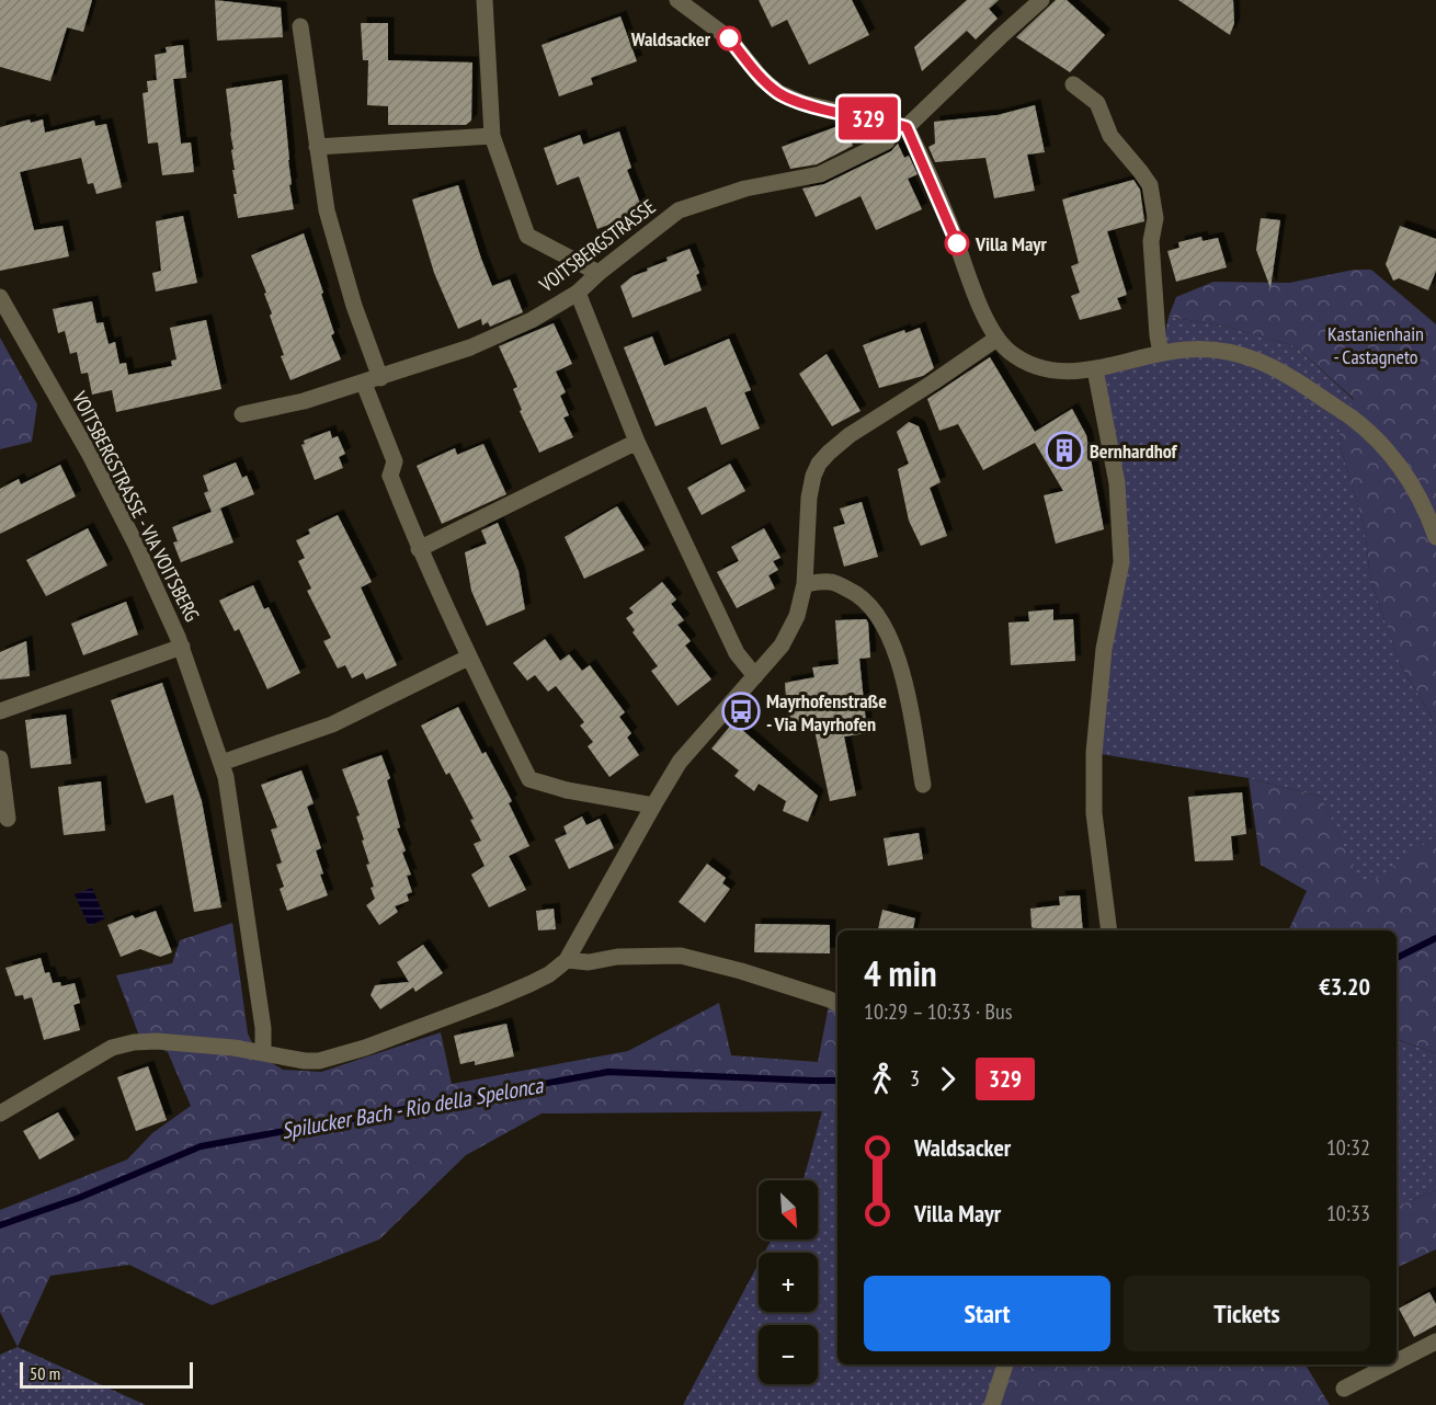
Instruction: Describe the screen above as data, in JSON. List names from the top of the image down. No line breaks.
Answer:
{"streets":{"street":["VOITSBERGSTRASSE","VOITSBERGSTRASSE - VIA VOITSBERG"]},"water":["Spilucker Bach - Rio della Spelonca"],"parks":["Kastanienhain - Castagneto"],"places":{"other":["Waldsacker","Villa Mayr"],"building":["Bernhardhof"],"bus stop":["Mayrhofenstraße - Via Mayrhofen"]},"lines":["bus line 329"],"scale_bar":"50 m","north":"bottom right","page":{"on_map":"329","heading":["4 min","10:29 – 10:33 · Bus","€3.20"],"legs":["3","329"],"list":[{"name":"Waldsacker","value":"10:32"},{"name":"Villa Mayr","value":"10:33"}],"map_buttons":["+","−"],"buttons":["Start","Tickets"],"scale":"50 m"}}
